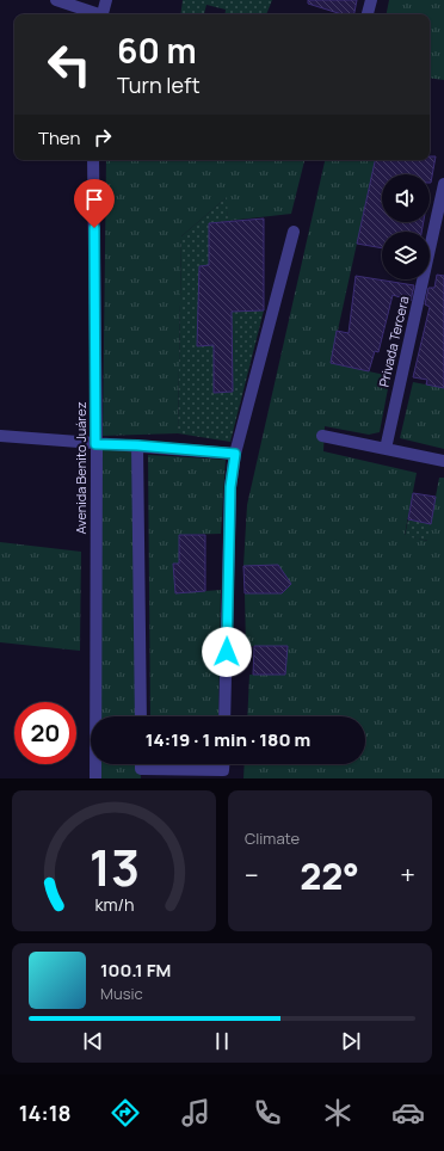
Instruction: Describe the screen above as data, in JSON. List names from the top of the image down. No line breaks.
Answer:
{"streets":{"street":["Privada Tercera","Avenida Benito Juárez"]},"page":{"turn":["60 m","Turn left"],"then":"Then","limit":"20","trip":"14:19 · 1 min · 180 m","tile":"Climate","heat":["−","22°","+"],"song":["100.1 FM","Music"],"tabs":"14:18","gauge":["13","km/h"]}}
